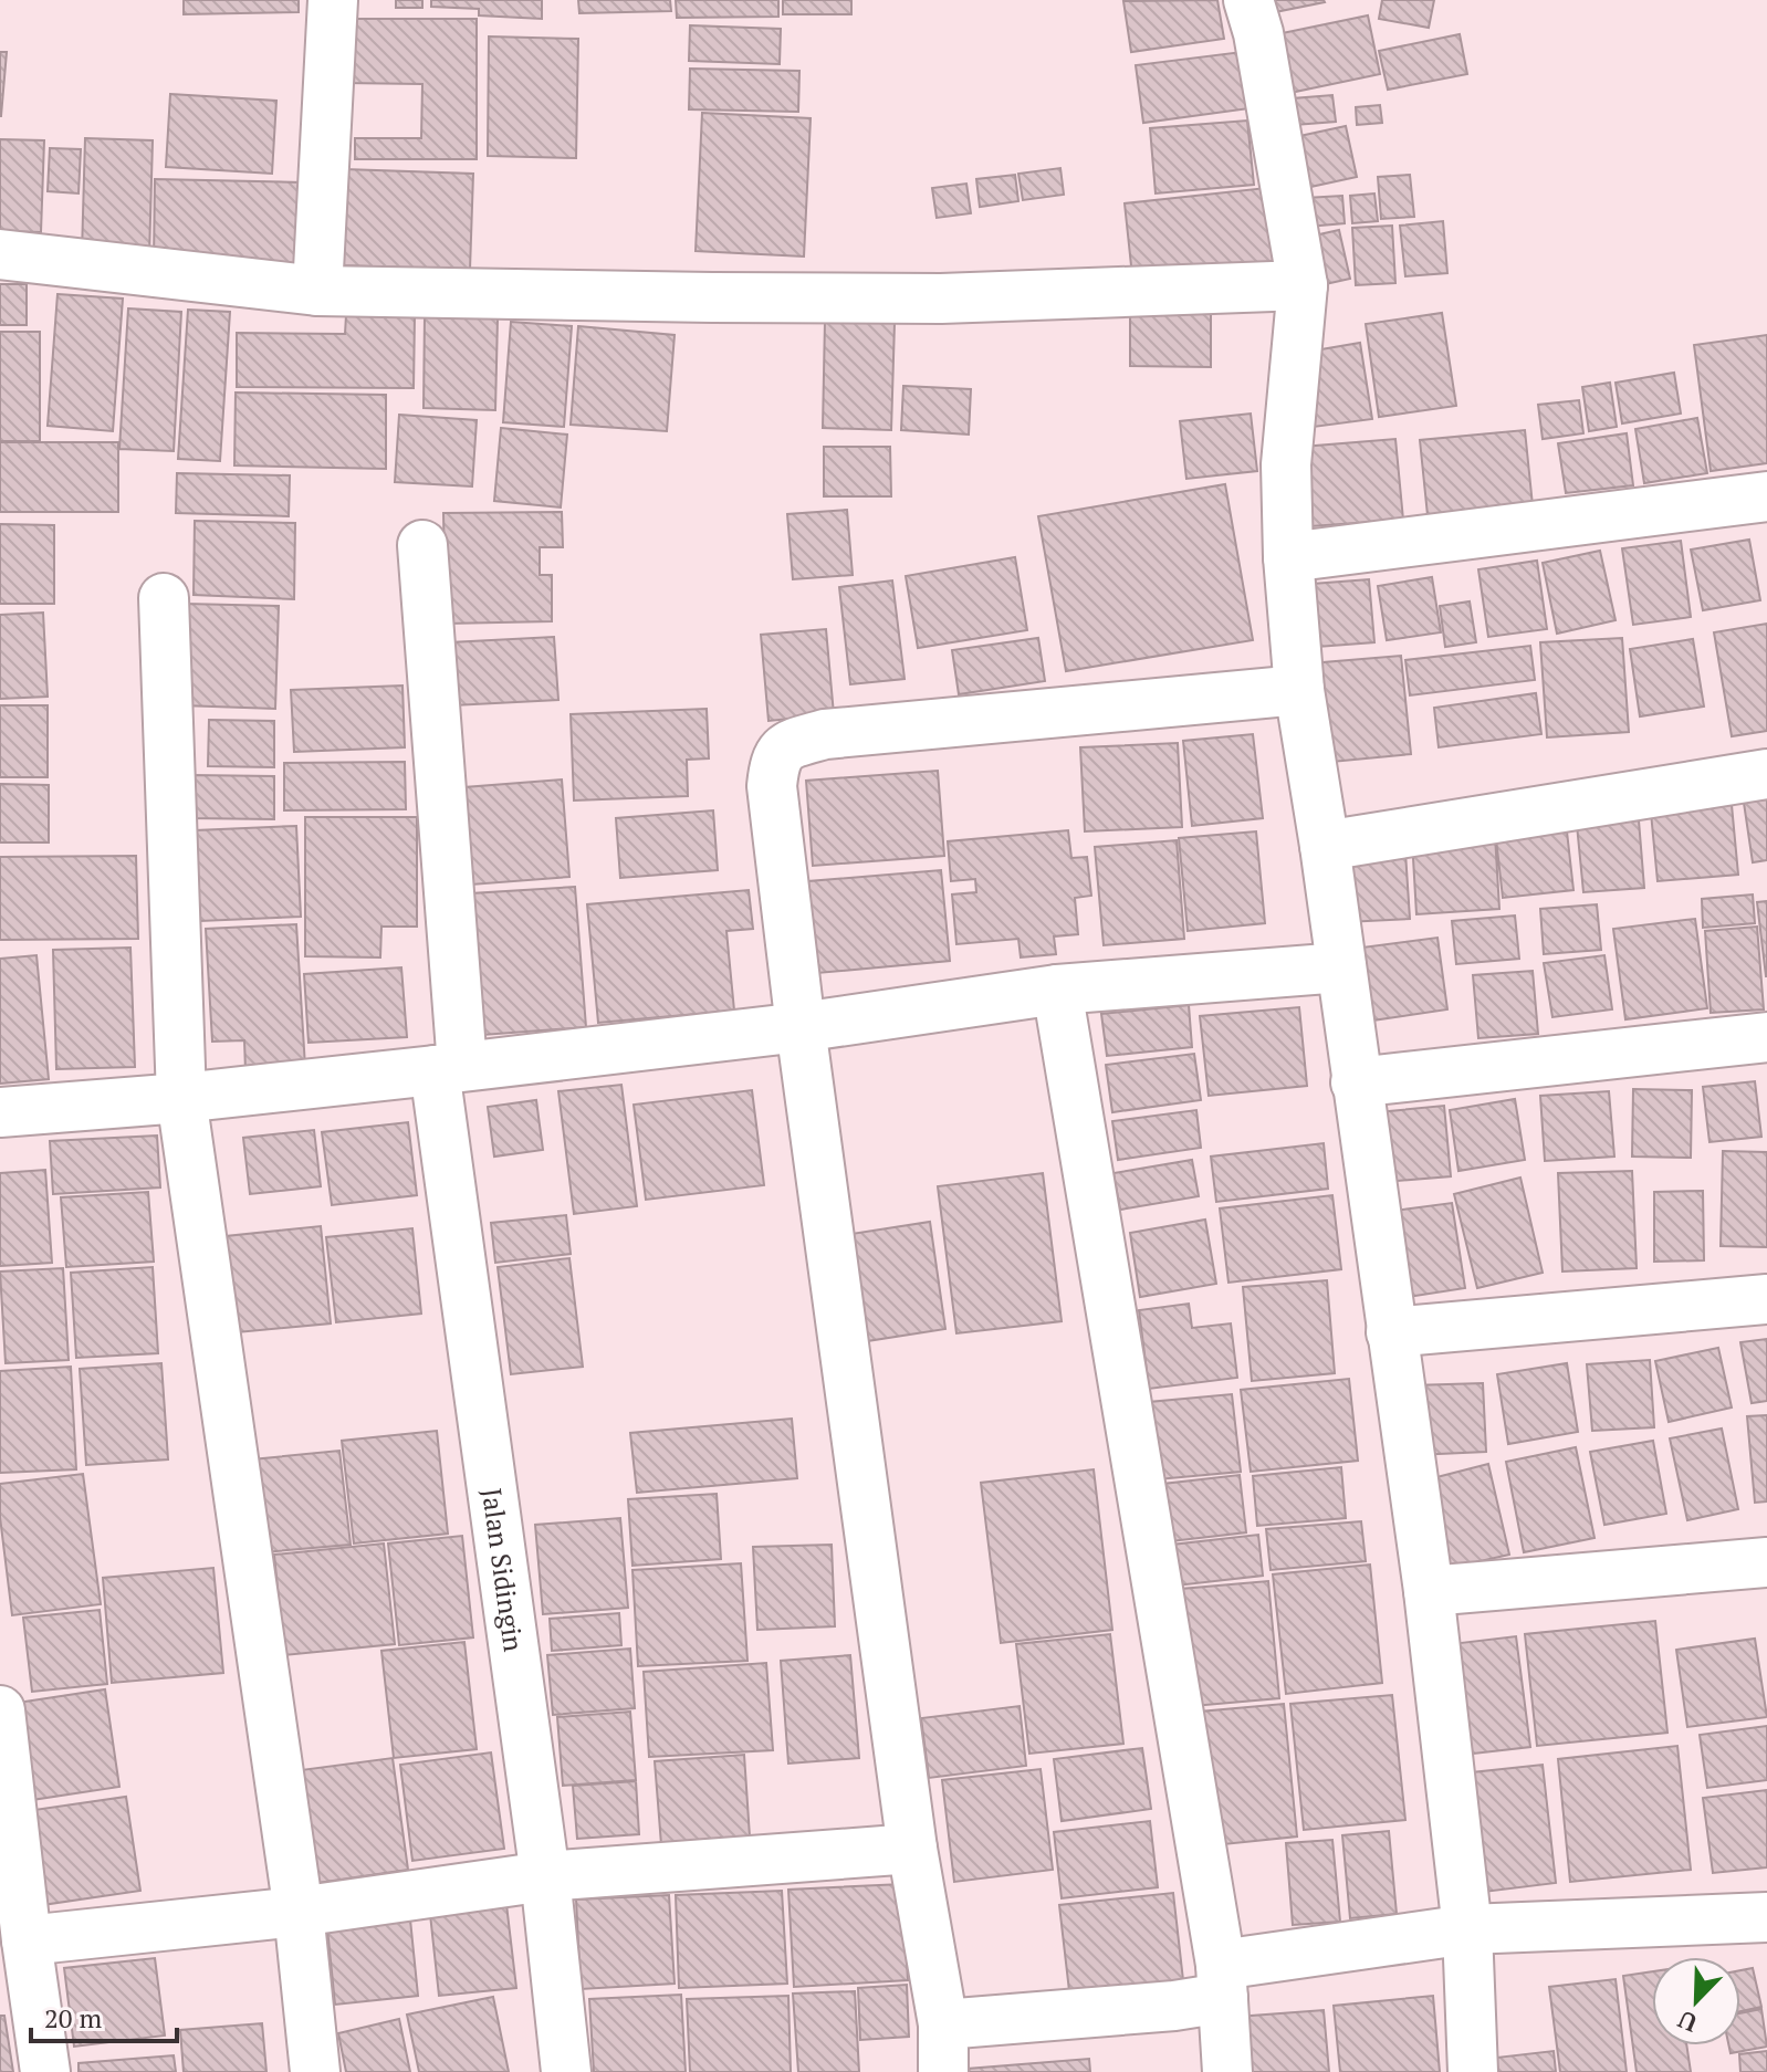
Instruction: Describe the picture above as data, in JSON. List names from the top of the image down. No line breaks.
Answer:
{"streets":{"street":["Jalan Sidingin"]},"scale_bar":"20 m","north":"bottom left"}
